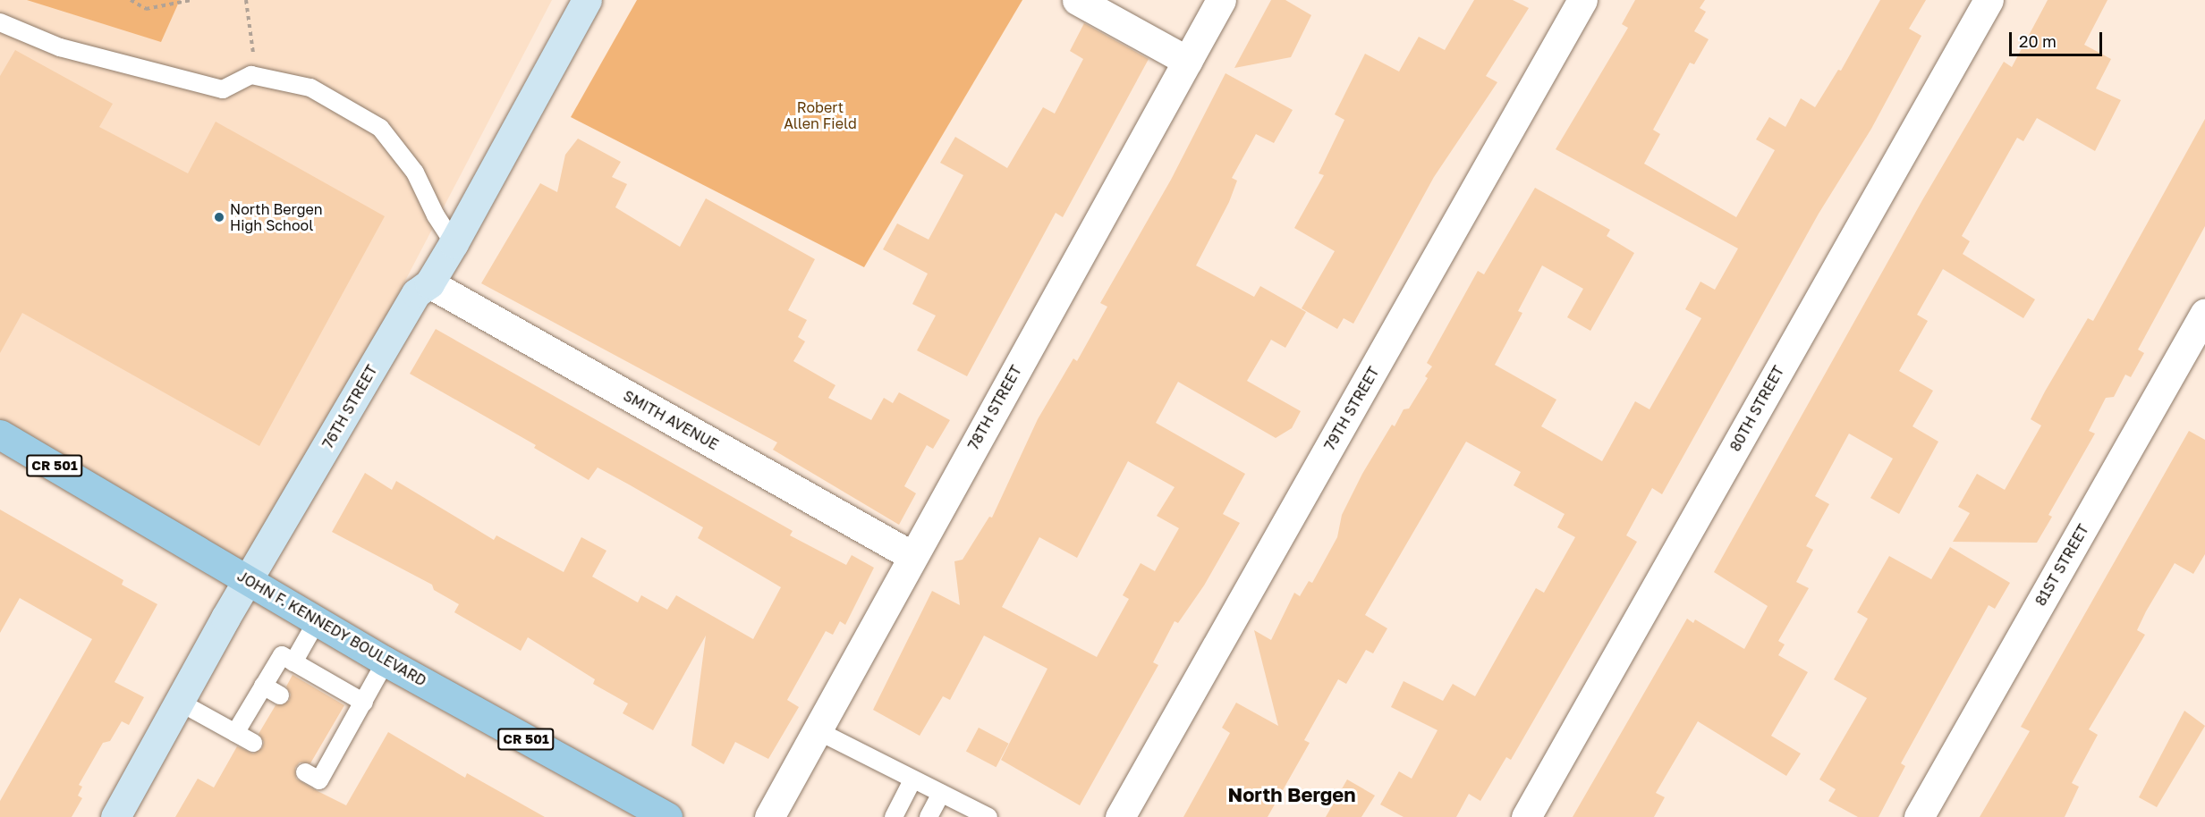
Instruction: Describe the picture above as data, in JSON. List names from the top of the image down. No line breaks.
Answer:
{"streets":{"main road":["CR 501","JOHN F. KENNEDY BOULEVARD"],"street":["76TH STREET","78TH STREET","79TH STREET","80TH STREET","SMITH AVENUE","81ST STREET"]},"crossings":[["76TH STREET","SMITH AVENUE"],["76TH STREET","JOHN F. KENNEDY BOULEVARD"],["78TH STREET","SMITH AVENUE"]],"districts":["North Bergen"],"parks":["Robert Allen Field"],"places":["North Bergen High School"],"scale_bar":"20 m"}
